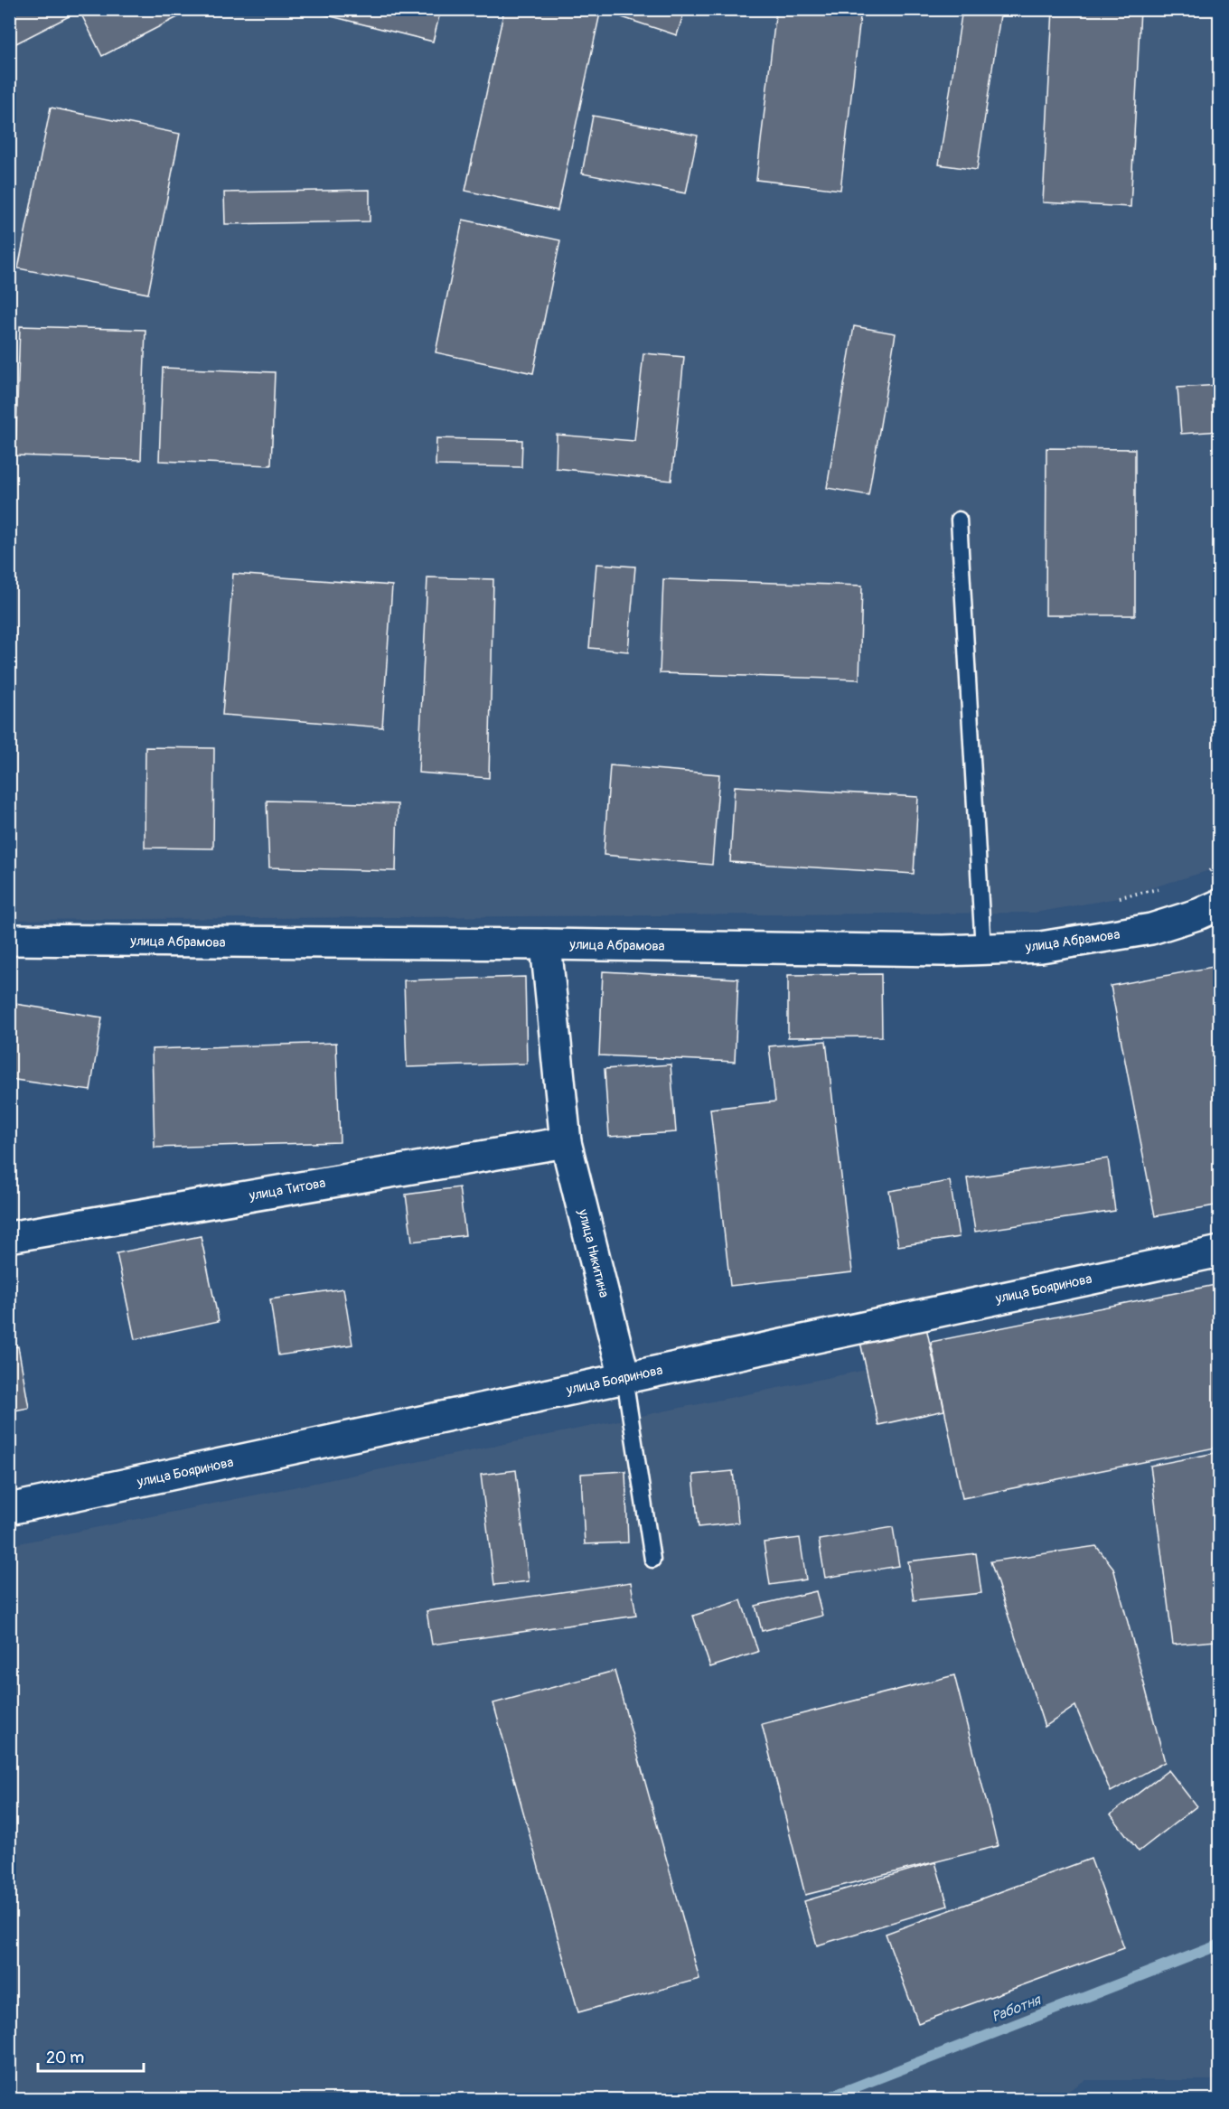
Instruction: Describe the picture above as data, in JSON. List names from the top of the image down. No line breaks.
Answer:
{"streets":{"street":["улица Абрамова","улица Титова","улица Никитина","улица Бояринова"]},"crossings":[["улица Абрамова","улица Никитина"],["улица Титова","улица Никитина"],["улица Никитина","улица Бояринова"]],"water":["Работня"],"scale_bar":"20 m"}
